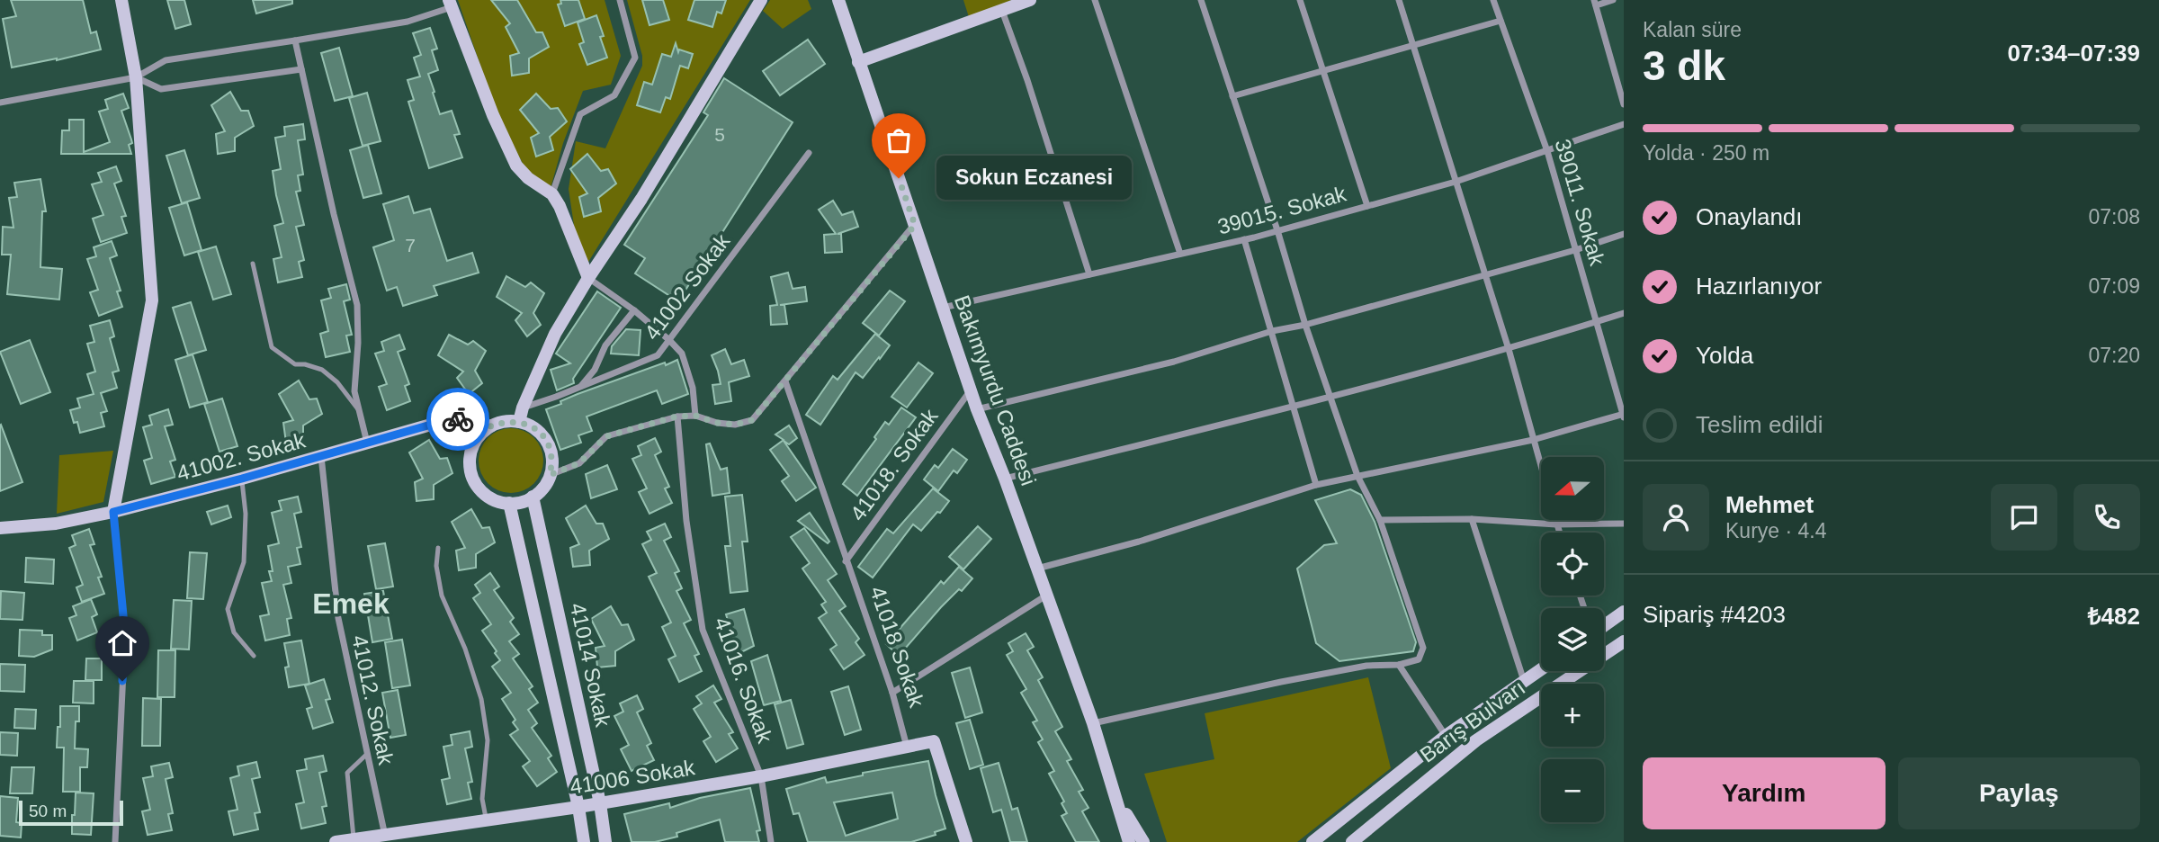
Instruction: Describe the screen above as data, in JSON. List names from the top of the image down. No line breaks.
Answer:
{"streets":{"street":["39011. Sokak","39015. Sokak","41002 Sokak","Bakımyurdu Caddesi","41002. Sokak","41018. Sokak","41018 Sokak","41014 Sokak","41016. Sokak","41012. Sokak","Barış Bulvarı","41006 Sokak"]},"crossings":[["39011. Sokak","39015. Sokak"],["39015. Sokak","Bakımyurdu Caddesi"],["Bakımyurdu Caddesi","41018. Sokak"],["41002. Sokak","41014 Sokak"],["41002. Sokak","41012. Sokak"],["41018. Sokak","41018 Sokak"],["41018 Sokak","41006 Sokak"],["41014 Sokak","41006 Sokak"],["41016. Sokak","41006 Sokak"],["41012. Sokak","41006 Sokak"]],"districts":["Emek"],"places":["Sokun Eczanesi"],"house_numbers":["5","7"],"scale_bar":"50 m","north":"left","page":{"heading":["3 dk","Kalan süre","07:34–07:39"],"panel":["Mehmet","Kurye · 4.4","Sipariş #4203","₺482"],"bar":"Yolda · 250 m","bubble":"Sokun Eczanesi","list":[["Onaylandı","07:08"],["Hazırlanıyor","07:09"],["Yolda","07:20"],"Teslim edildi"],"map_buttons":["+","−"],"buttons":["Yardım","Paylaş"],"scale":"50 m"}}
